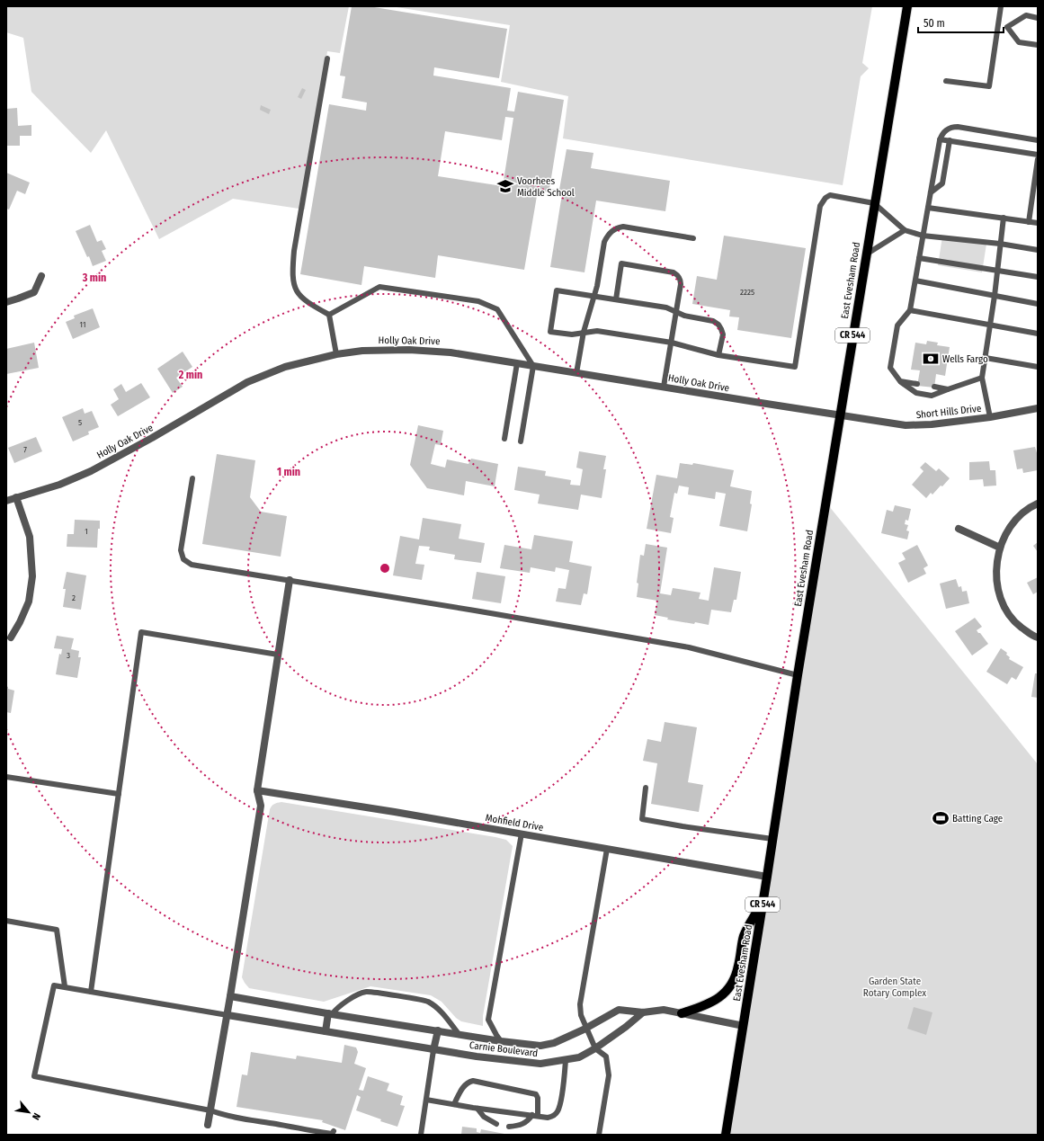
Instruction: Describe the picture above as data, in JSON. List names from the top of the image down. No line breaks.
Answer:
{"streets":{"main road":["East Evesham Road","CR 544"],"street":["Holly Oak Drive","Short Hills Drive","Mohfield Drive","Carnie Boulevard"]},"crossings":[["East Evesham Road","Holly Oak Drive"],["East Evesham Road","Short Hills Drive"],["East Evesham Road","Mohfield Drive"],["East Evesham Road","Carnie Boulevard"],["Holly Oak Drive","Short Hills Drive"]],"parks":["Garden State Rotary Complex"],"places":{"school or university":["Voorhees Middle School"],"bank":["Wells Fargo"],"sports":["Batting Cage"]},"house_numbers":["2225","11","5","7","1","2","3"],"scale_bar":"50 m","north":"bottom right","rings":["3 min","2 min","1 min"]}
